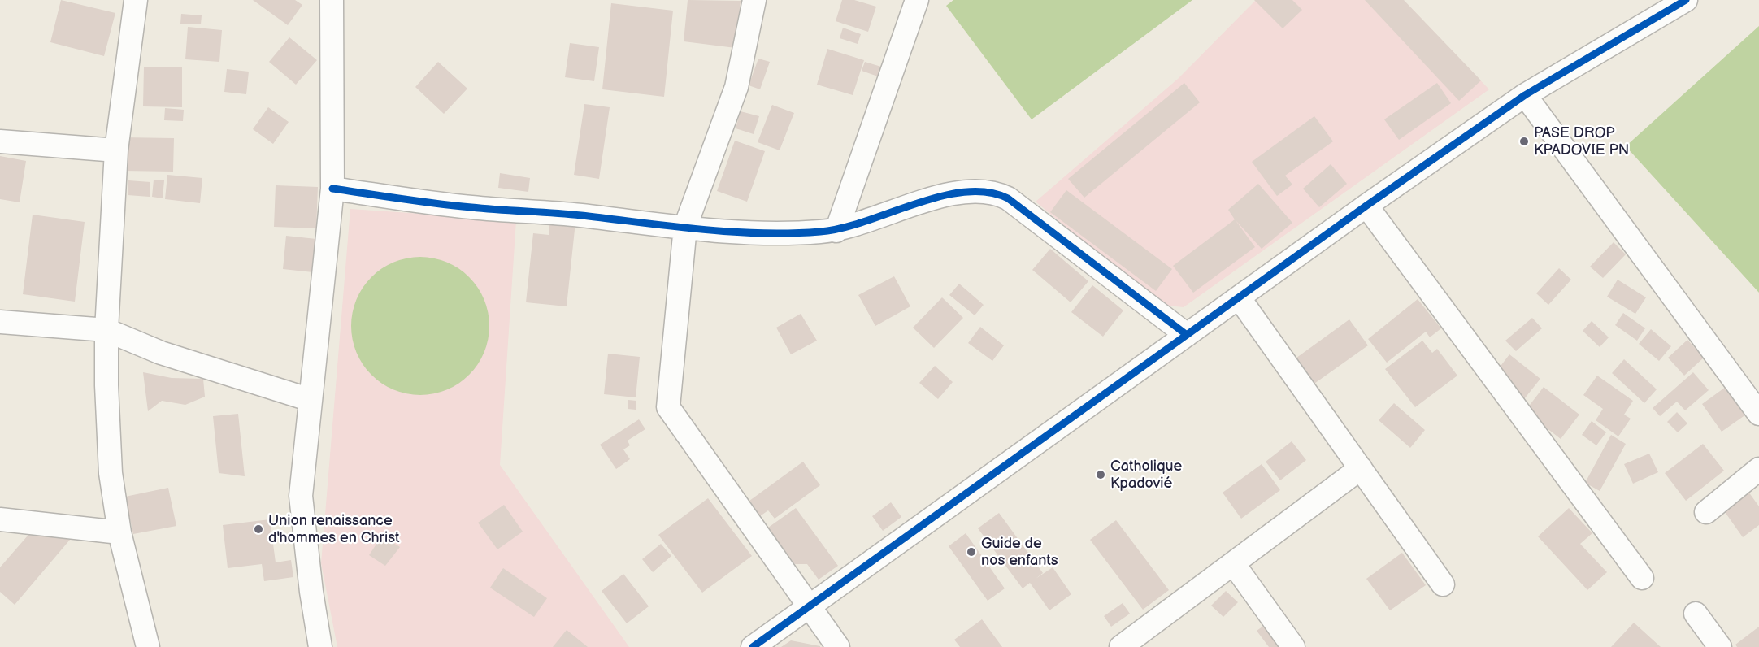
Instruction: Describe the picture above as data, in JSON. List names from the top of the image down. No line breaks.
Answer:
{"places":["PASE DROP KPADOVIE PN","Catholique Kpadovié","Union renaissance d'hommes en Christ","Guide de nos enfants"]}
